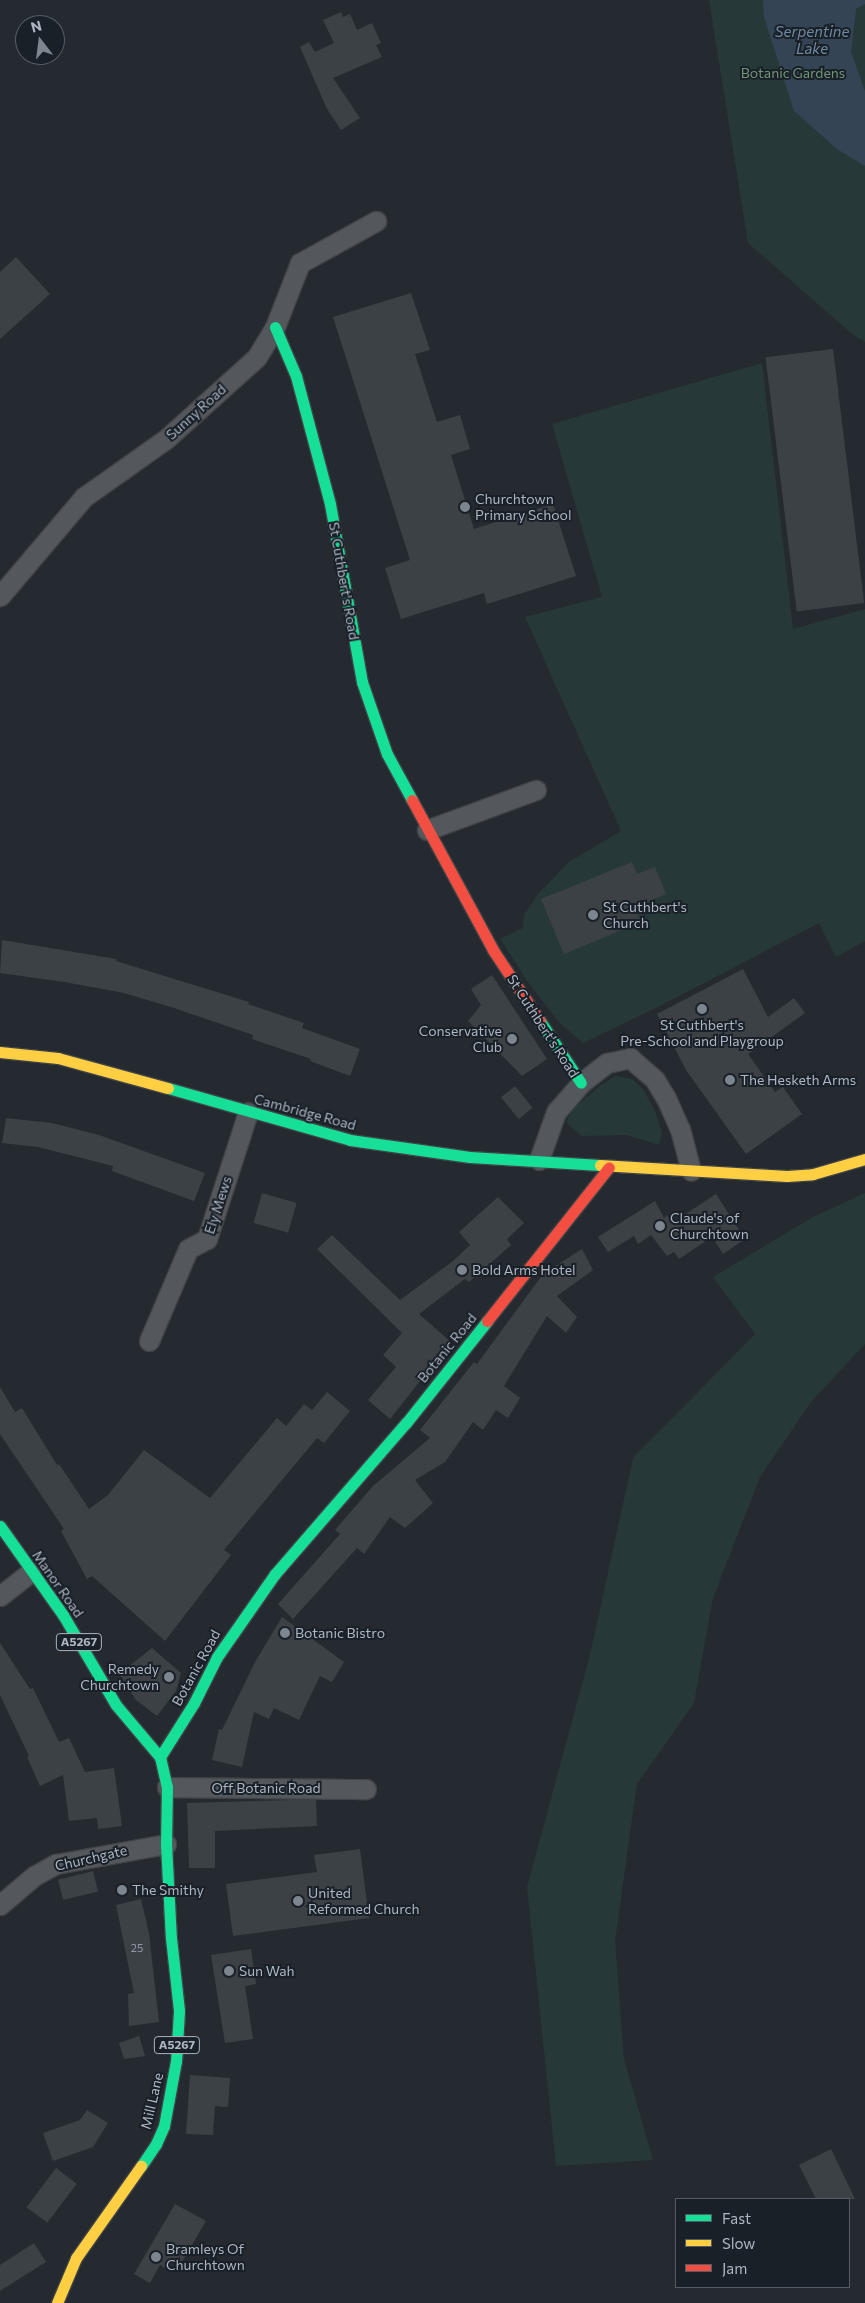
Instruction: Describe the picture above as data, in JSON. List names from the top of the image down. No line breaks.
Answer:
{"streets":{"main road":["St Cuthbert's Road","Cambridge Road","Botanic Road","Manor Road","A5267","Mill Lane"],"street":["Sunny Road","Ely Mews","Off Botanic Road","Churchgate"]},"crossings":[["Sunny Road","St Cuthbert's Road"],["Cambridge Road","Ely Mews"],["Cambridge Road","Botanic Road"],["Botanic Road","Manor Road"],["Botanic Road","Mill Lane"],["Manor Road","Mill Lane"],["Off Botanic Road","Mill Lane"],["Churchgate","Mill Lane"]],"water":["Serpentine Lake"],"parks":["Botanic Gardens"],"places":["Churchtown Primary School","St Cuthbert's Church","St Cuthbert's Pre-School and Playgroup","Conservative Club","The Hesketh Arms","Claude's of Churchtown","Bold Arms Hotel","Botanic Bistro","Remedy Churchtown","The Smithy","United Reformed Church","Sun Wah","Bramleys Of Churchtown"],"house_numbers":["25"],"legend":["Fast","Slow","Jam"],"north":"top"}
